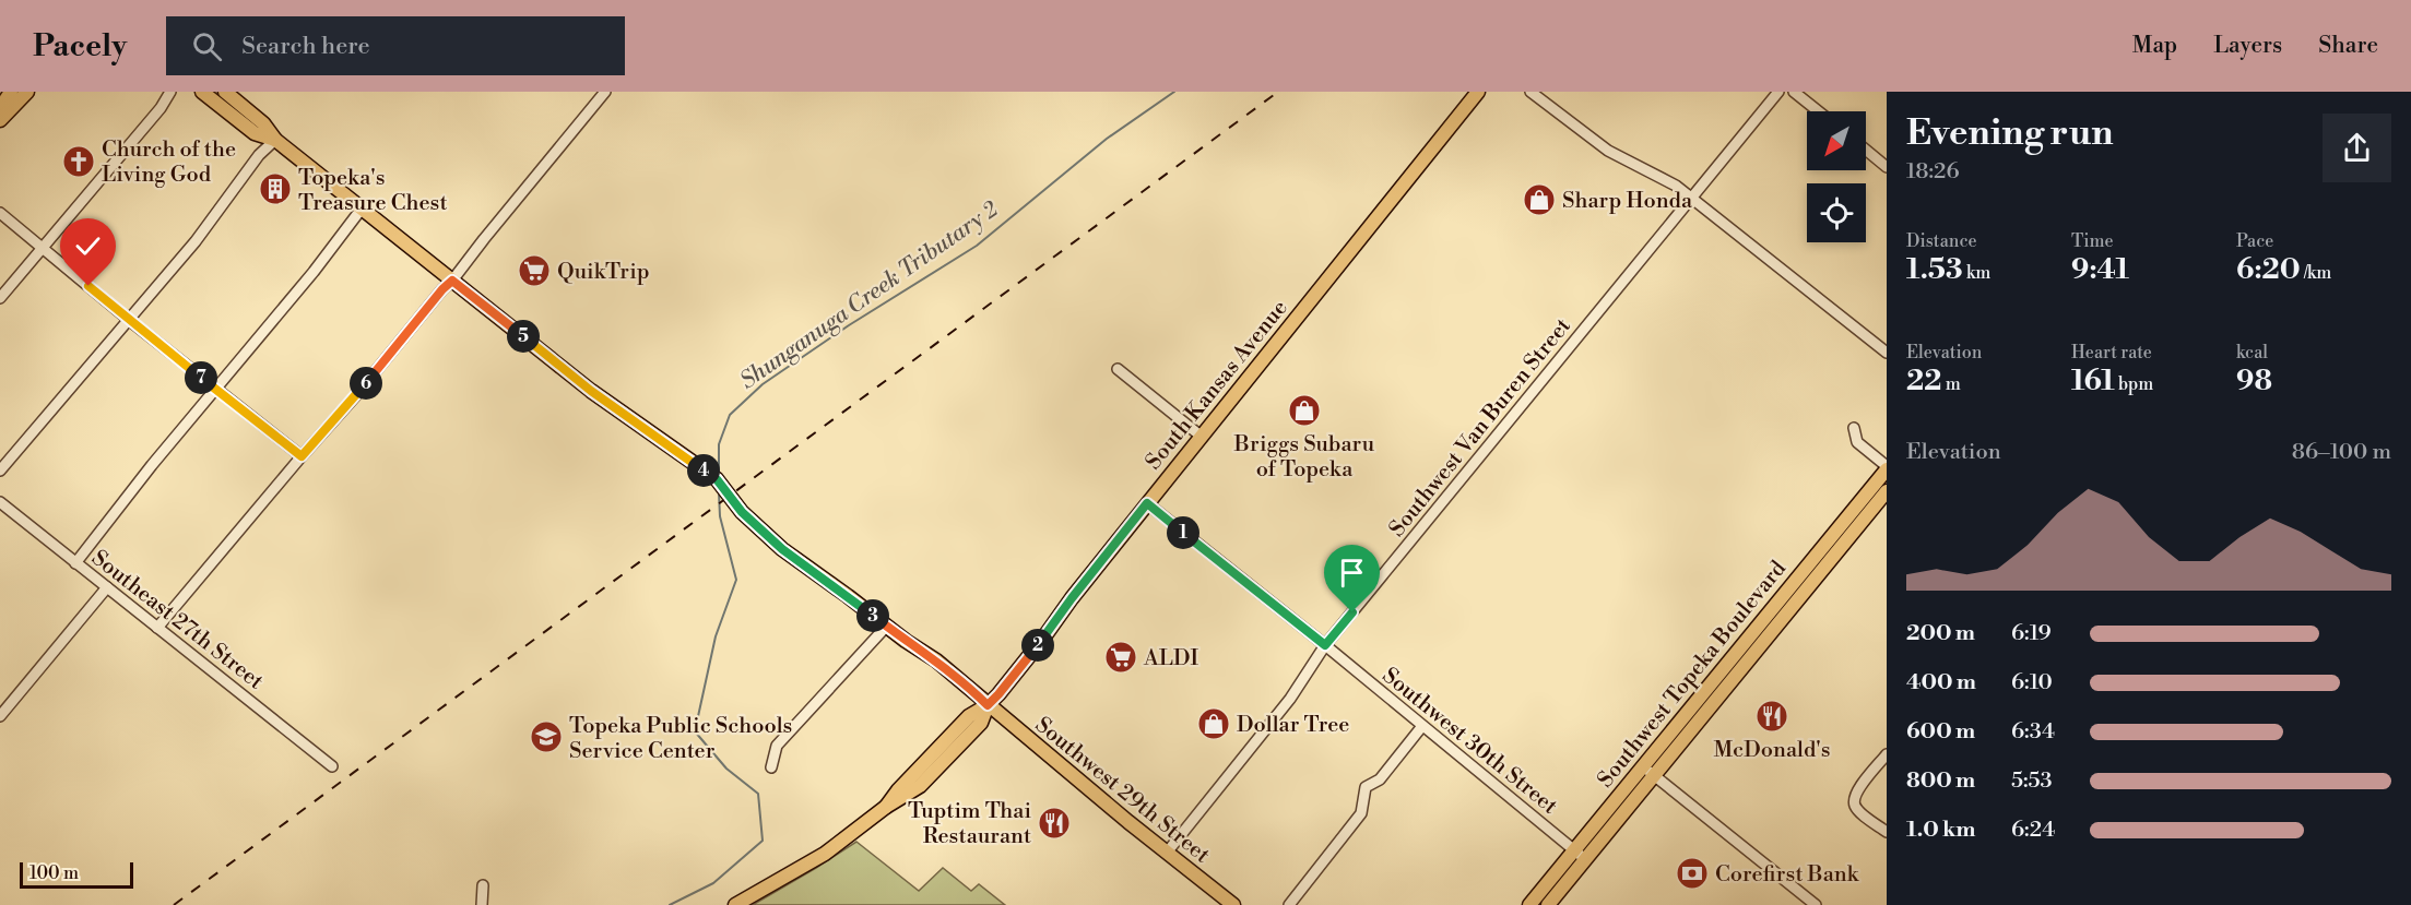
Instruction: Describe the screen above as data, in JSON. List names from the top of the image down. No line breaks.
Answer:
{"streets":{"main road":["South Kansas Avenue","Southwest Topeka Boulevard","Southwest 29th Street"],"street":["Southwest Van Buren Street","Southeast 27th Street","Southwest 30th Street"]},"crossings":[["South Kansas Avenue","Southwest 30th Street"],["South Kansas Avenue","Southwest 29th Street"],["Southwest Van Buren Street","Southwest 30th Street"],["Southwest Van Buren Street","Southwest 29th Street"],["Southwest Topeka Boulevard","Southwest 30th Street"]],"water":["Shunganuga Creek Tributary 2"],"places":{"church":["Church of the Living God"],"building":["Topeka's Treasure Chest"],"shop":["Sharp Honda","Briggs Subaru of Topeka","Dollar Tree"],"supermarket":["QuikTrip","ALDI"],"restaurant":["McDonald's","Tuptim Thai Restaurant"],"school or university":["Topeka Public Schools Service Center"],"bank":["Corefirst Bank"]},"scale_bar":"100 m","north":"bottom left","page":{"header":"Pacely","search":"Search here","nav":["Map","Layers","Share"],"heading":["Evening run","18:26"],"stats":[["Distance","1.53 km"],["Time","9:41"],["Pace","6:20 /km"],["Elevation","22 m"],["Heart rate","161 bpm"],["kcal","98"]],"pins":["5","7","6","4","1","3","2"],"chart":["Elevation","86–100 m"],"list":[{"name":"200 m","note":"6:19"},{"name":"400 m","note":"6:10"},{"name":"600 m","note":"6:34"},{"name":"800 m","note":"5:53"},{"name":"1.0 km","note":"6:24"}],"scale":"100 m"}}
